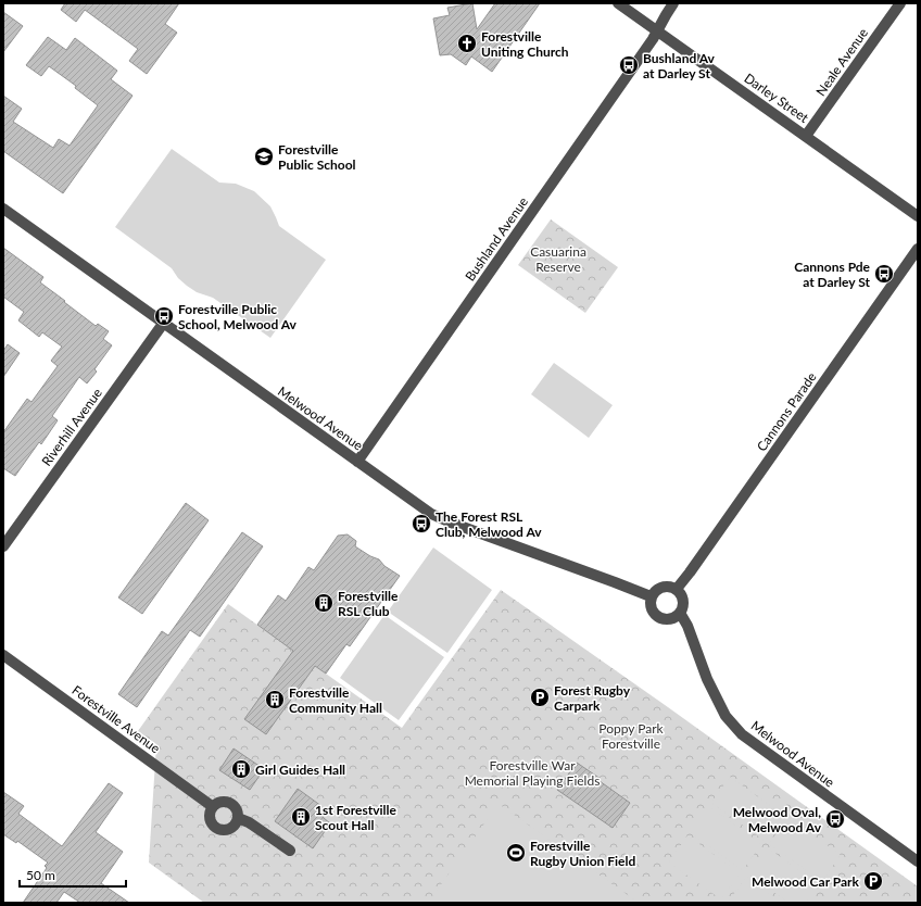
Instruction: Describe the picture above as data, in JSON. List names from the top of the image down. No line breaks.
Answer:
{"streets":{"street":["Neale Avenue","Darley Street","Bushland Avenue","Cannons Parade","Melwood Avenue","Riverhill Avenue","Forestville Avenue"]},"crossings":[["Neale Avenue","Darley Street"],["Darley Street","Bushland Avenue"],["Bushland Avenue","Melwood Avenue"],["Cannons Parade","Melwood Avenue"],["Melwood Avenue","Riverhill Avenue"]],"parks":["Casuarina Reserve","Poppy Park Forestville","Forestville War Memorial Playing Fields"],"places":{"church":["Forestville Uniting Church"],"bus stop":["Bushland Av at Darley St","Cannons Pde at Darley St","Forestville Public School, Melwood Av","The Forest RSL Club, Melwood Av","Melwood Oval, Melwood Av"],"school or university":["Forestville Public School"],"building":["Forestville RSL Club","Forestville Community Hall","Girl Guides Hall","1st Forestville Scout Hall"],"parking":["Forest Rugby Carpark","Melwood Car Park"],"sports":["Forestville Rugby Union Field"]},"scale_bar":"50 m"}
